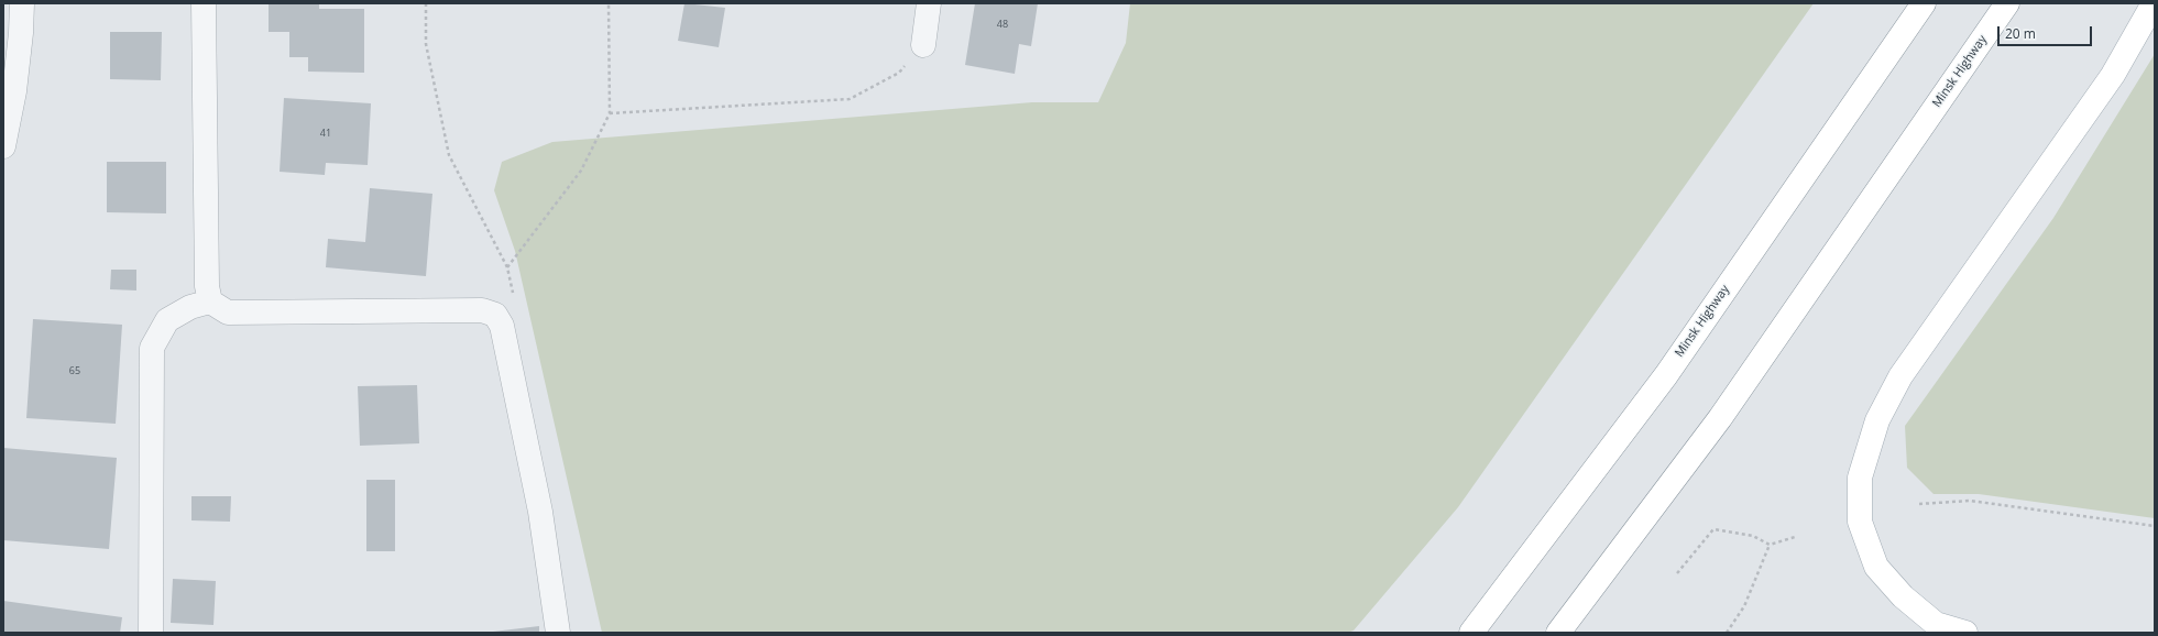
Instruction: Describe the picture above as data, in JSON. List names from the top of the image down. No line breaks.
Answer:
{"streets":{"main road":["Minsk Highway"]},"house_numbers":["48","41","65"],"scale_bar":"20 m"}
